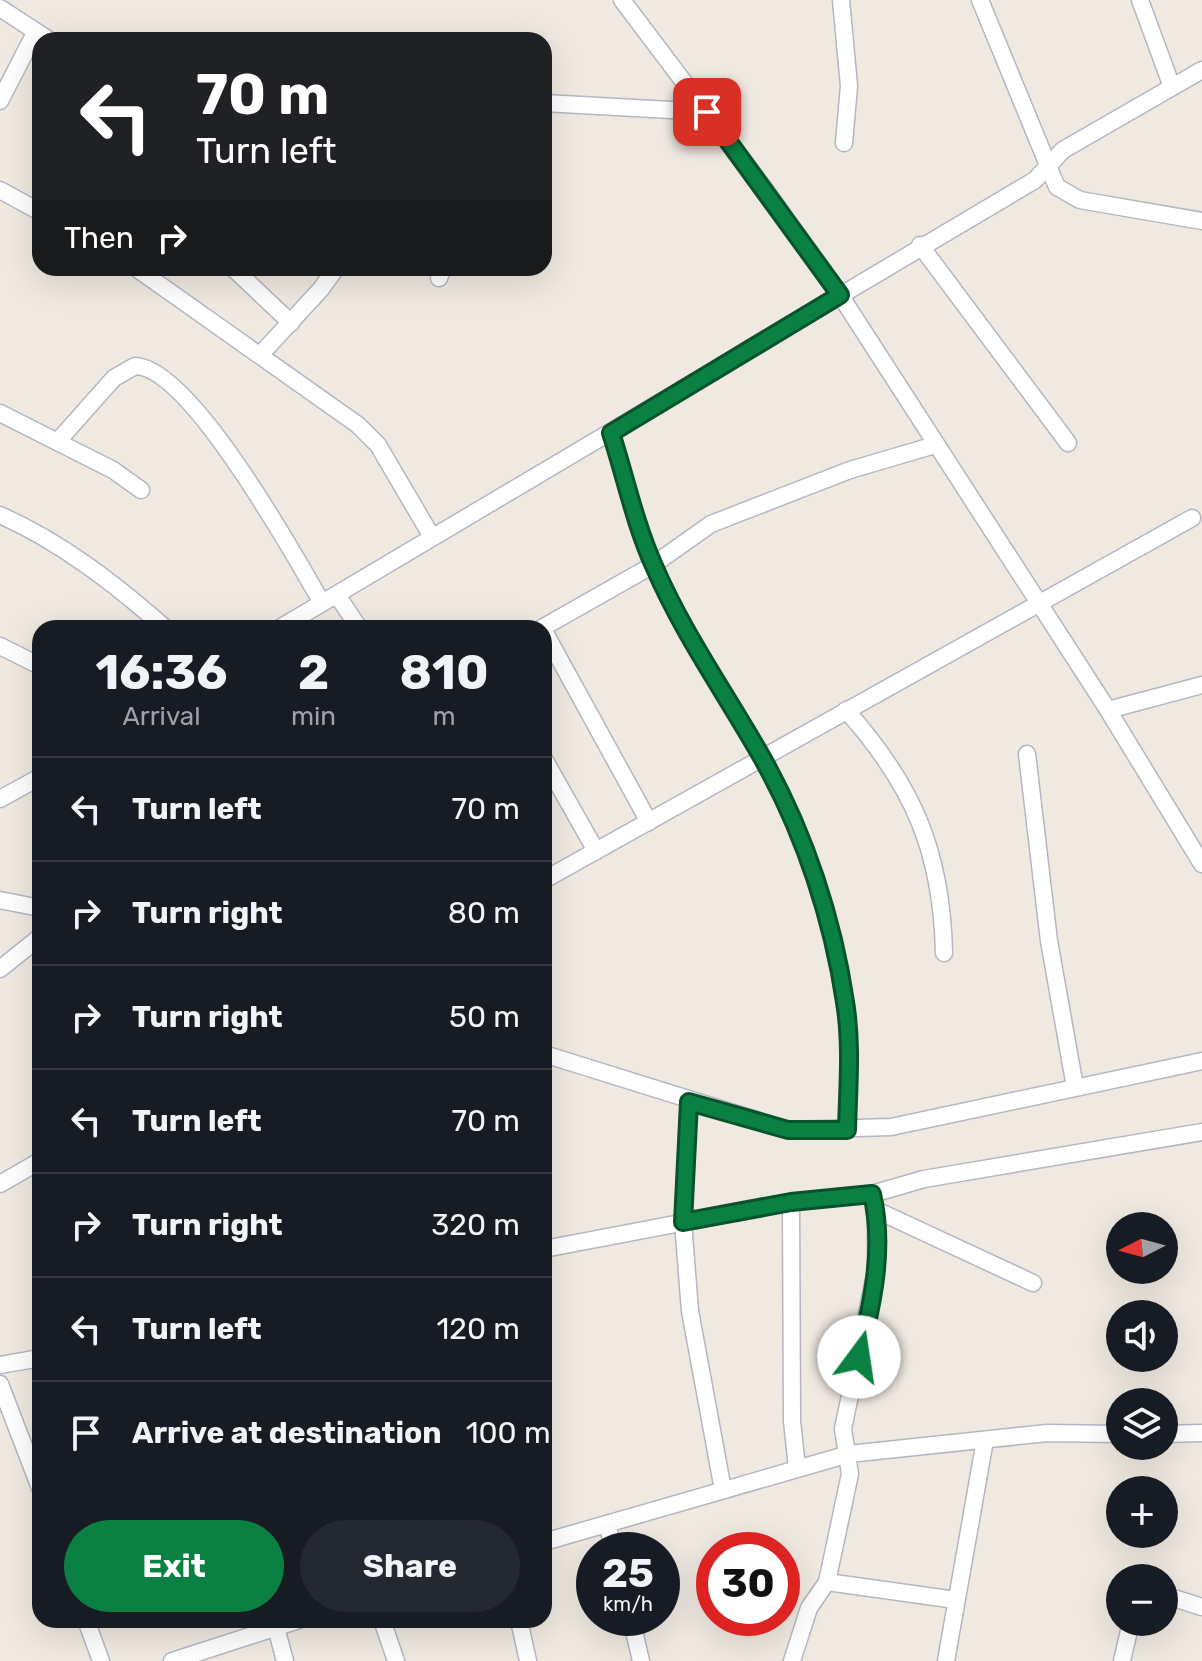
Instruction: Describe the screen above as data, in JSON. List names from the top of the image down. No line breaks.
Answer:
{"north":"left","page":{"turn":["70 m","Turn left"],"then":"Then","eta":["16:36","Arrival","2","min","810","m"],"list":[{"name":"Turn left","value":"70 m"},{"name":"Turn right","value":"80 m"},{"name":"Turn right","value":"50 m"},{"name":"Turn left","value":"70 m"},{"name":"Turn right","value":"320 m"},{"name":"Turn left","value":"120 m"},{"name":"Arrive at destination","value":"100 m"}],"map_buttons":["+","−"],"buttons":["Exit","Share"],"speed":"25 km/h","limit":"30"}}
